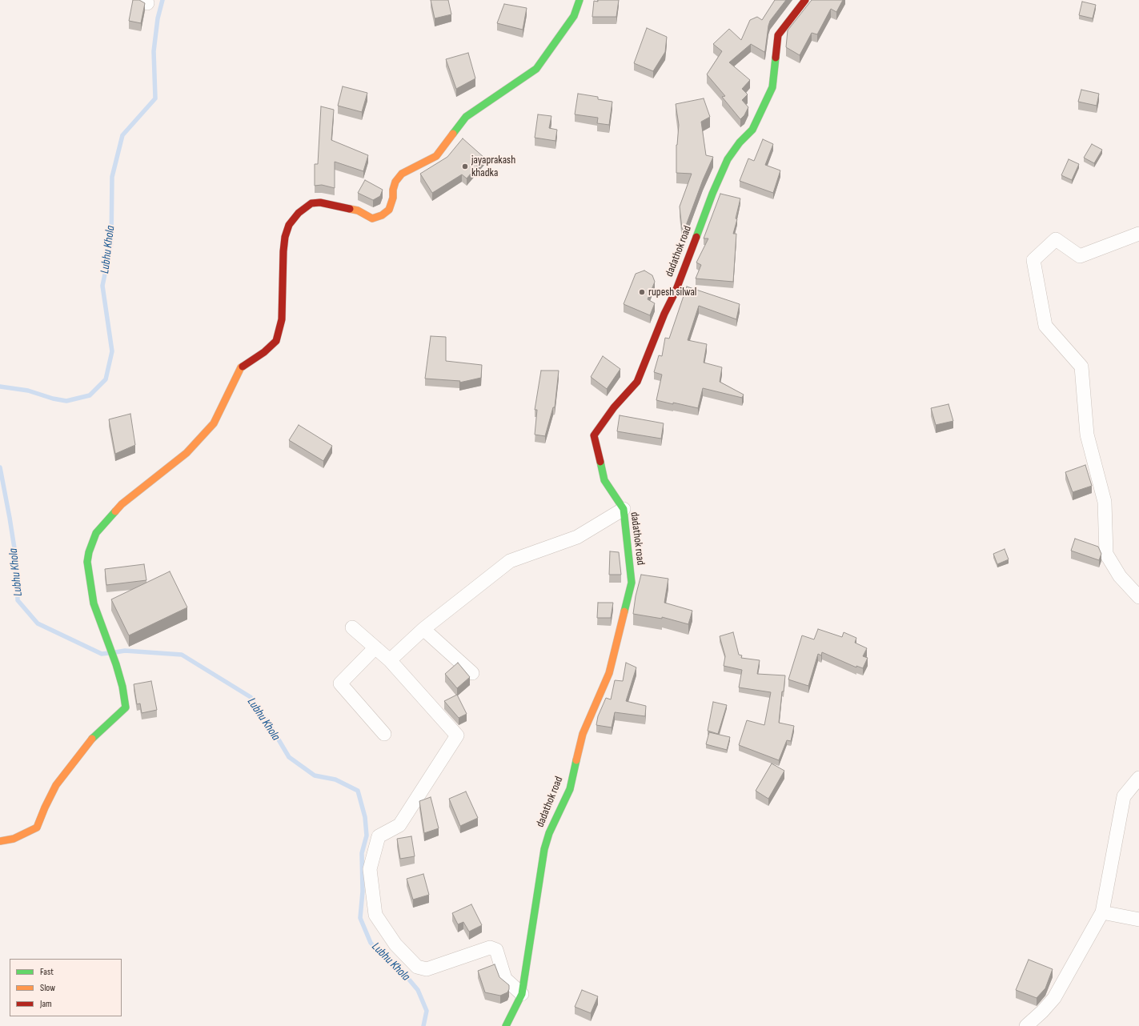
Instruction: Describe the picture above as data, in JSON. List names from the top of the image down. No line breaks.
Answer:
{"streets":{"street":["dadathok road"]},"water":["Lubhu Khola"],"places":["jayaprakash khadka","rupesh silwal"],"legend":["Fast","Slow","Jam"]}
